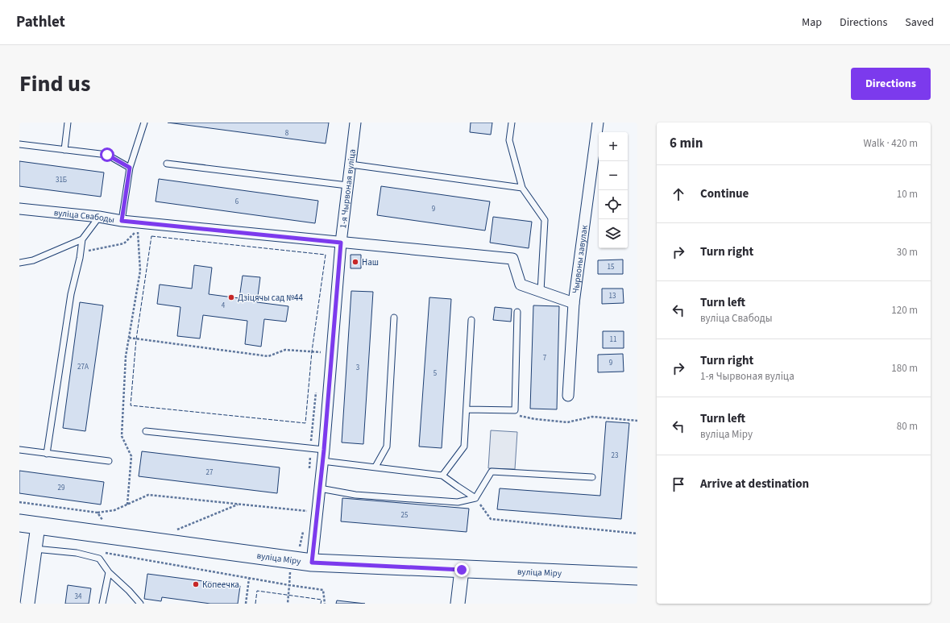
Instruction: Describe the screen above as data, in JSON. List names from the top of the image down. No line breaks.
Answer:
{"streets":{"main road":["вуліца Міру"],"street":["1-я Чырвоная вуліца","вуліца Свабоды","Чырвоны завулак"]},"crossings":[["1-я Чырвоная вуліца","вуліца Свабоды"],["1-я Чырвоная вуліца","вуліца Міру"]],"places":["Наш","Дзіцячы сад №44","Копеечка"],"house_numbers":["8","31Б","6","9","15","13","4","11","7","9","27А","3","5","23","27","29","25","34"],"page":{"header":"Pathlet","nav":["Map","Directions","Saved"],"title":"Find us","buttons":"Directions","heading":["6 min","Walk · 420 m"],"map_buttons":["+","−"],"list":[["Continue","10 m"],["Turn right","30 m"],["Turn left","вуліца Свабоды","120 m"],["Turn right","1-я Чырвоная вуліца","180 m"],["Turn left","вуліца Міру","80 m"],"Arrive at destination"]}}
